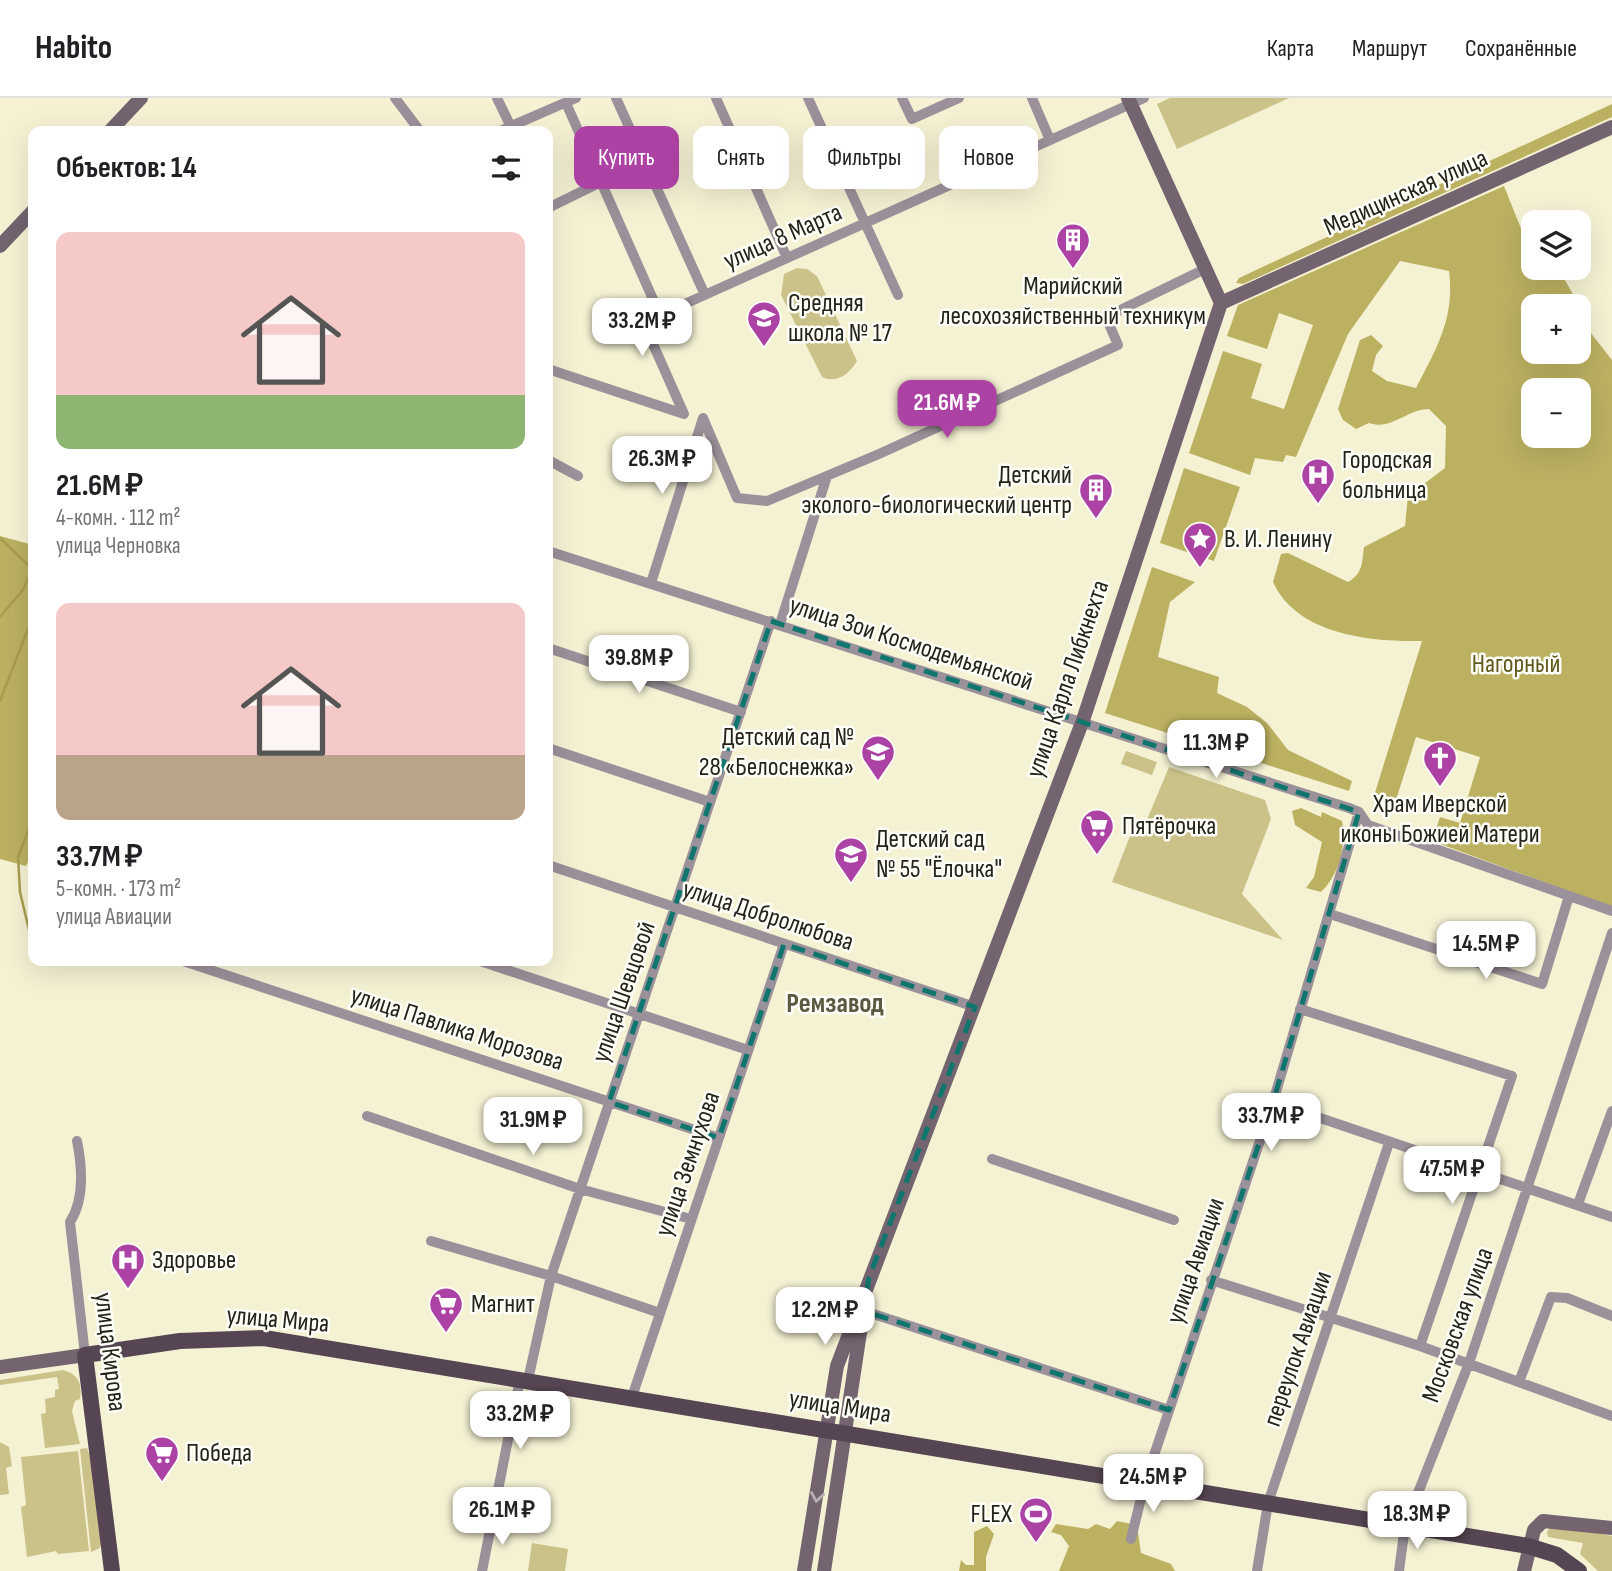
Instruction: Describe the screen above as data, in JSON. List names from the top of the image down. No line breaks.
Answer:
{"streets":{"main road":["Медицинская улица","улица Карла Либкнехта","улица Мира","улица Кирова"],"street":["улица 8 Марта","улица Зои Космодемьянской","улица Добролюбова","улица Шевцовой","улица Павлика Морозова","улица Земнухова","улица Авиации","Московская улица","переулок Авиации"]},"crossings":[["Медицинская улица","улица Карла Либкнехта"],["улица Зои Космодемьянской","улица Карла Либкнехта"],["улица Зои Космодемьянской","улица Шевцовой"],["улица Зои Космодемьянской","улица Авиации"],["улица Карла Либкнехта","улица Добролюбова"],["улица Карла Либкнехта","улица Мира"],["улица Добролюбова","улица Шевцовой"],["улица Добролюбова","улица Земнухова"],["улица Шевцовой","улица Павлика Морозова"],["улица Шевцовой","улица Мира"],["улица Павлика Морозова","улица Земнухова"],["улица Земнухова","улица Мира"],["улица Авиации","улица Мира"],["улица Мира","Московская улица"],["улица Мира","переулок Авиации"],["улица Мира","улица Кирова"]],"districts":["Ремзавод"],"parks":["Нагорный"],"places":{"building":["Марийский лесохозяйственный техникум","Детский эколого-биологический центр"],"school or university":["Средняя школа № 17","Детский сад № 28 «Белоснежка»","Детский сад № 55 \"Ёлочка\""],"hospital":["Городская больница","Здоровье"],"place":["В. И. Ленину"],"church":["Храм Иверской иконы Божией Матери"],"supermarket":["Пятёрочка","Магнит","Победа"],"sports":["FLEX"]},"page":{"header":"Habito","nav":["Карта","Маршрут","Сохранённые"],"chip":["Купить","Снять","Фильтры","Новое"],"heading":"Объектов: 14","map_buttons":["+","−"],"list":[{"name":"21.6M ₽","note":"4-комн. · 112 m² · улица Черновка"},{"name":"33.7M ₽","note":"5-комн. · 173 m² · улица Авиации"}],"price":["33.2M ₽","21.6M ₽","26.3M ₽","39.8M ₽","11.3M ₽","14.5M ₽","33.7M ₽","31.9M ₽","47.5M ₽","12.2M ₽","33.2M ₽","24.5M ₽","26.1M ₽","18.3M ₽"]}}
